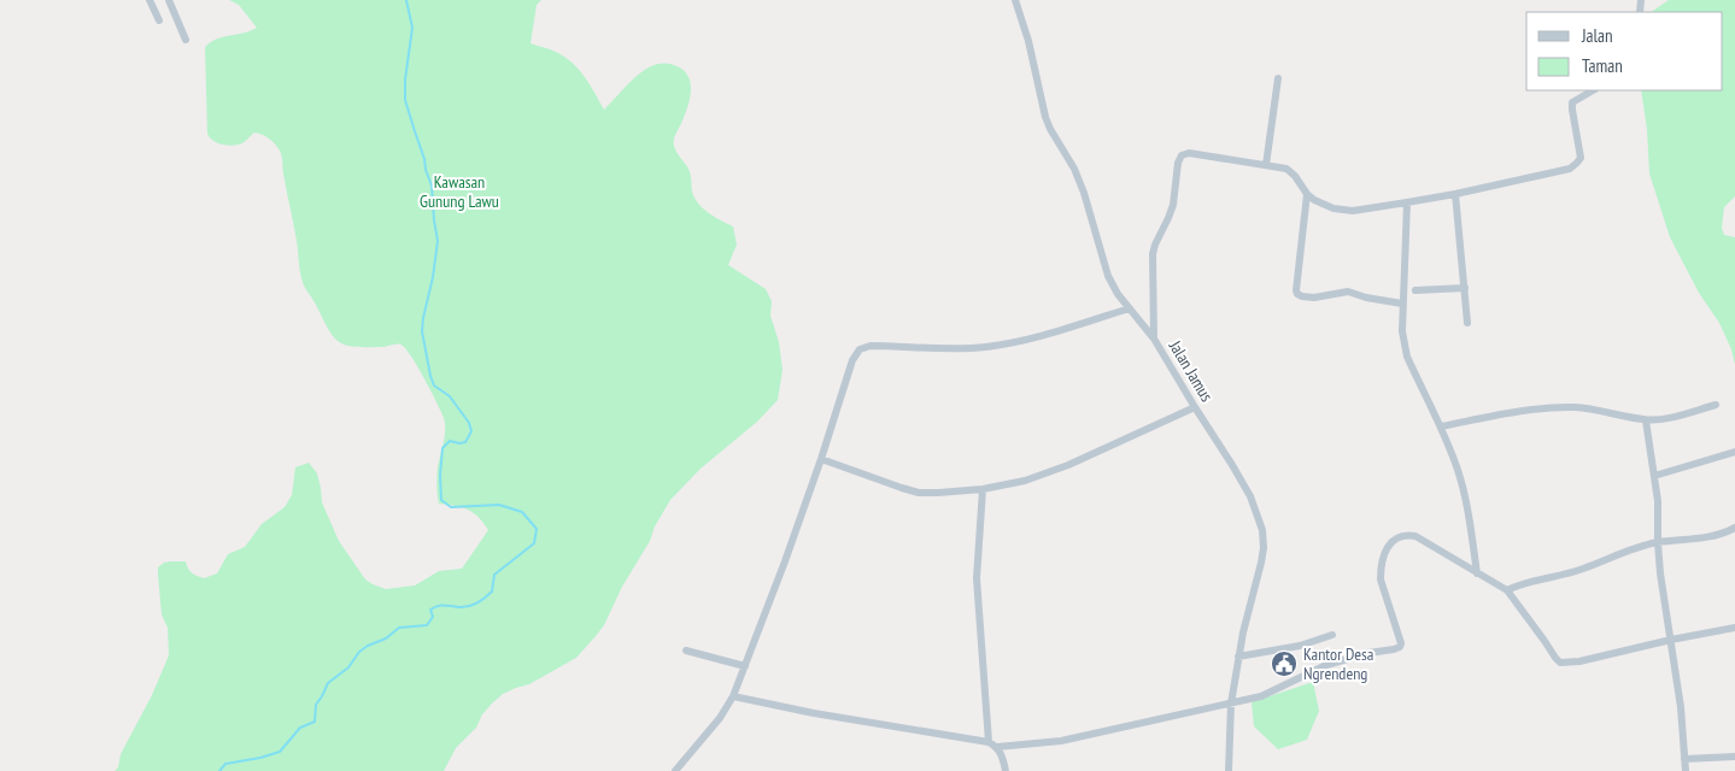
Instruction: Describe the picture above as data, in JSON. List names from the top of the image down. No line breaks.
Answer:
{"streets":{"street":["Jalan Jamus"]},"parks":["Kawasan Gunung Lawu"],"places":{"public building":["Kantor Desa Ngrendeng"]},"legend":["Jalan","Taman"]}
